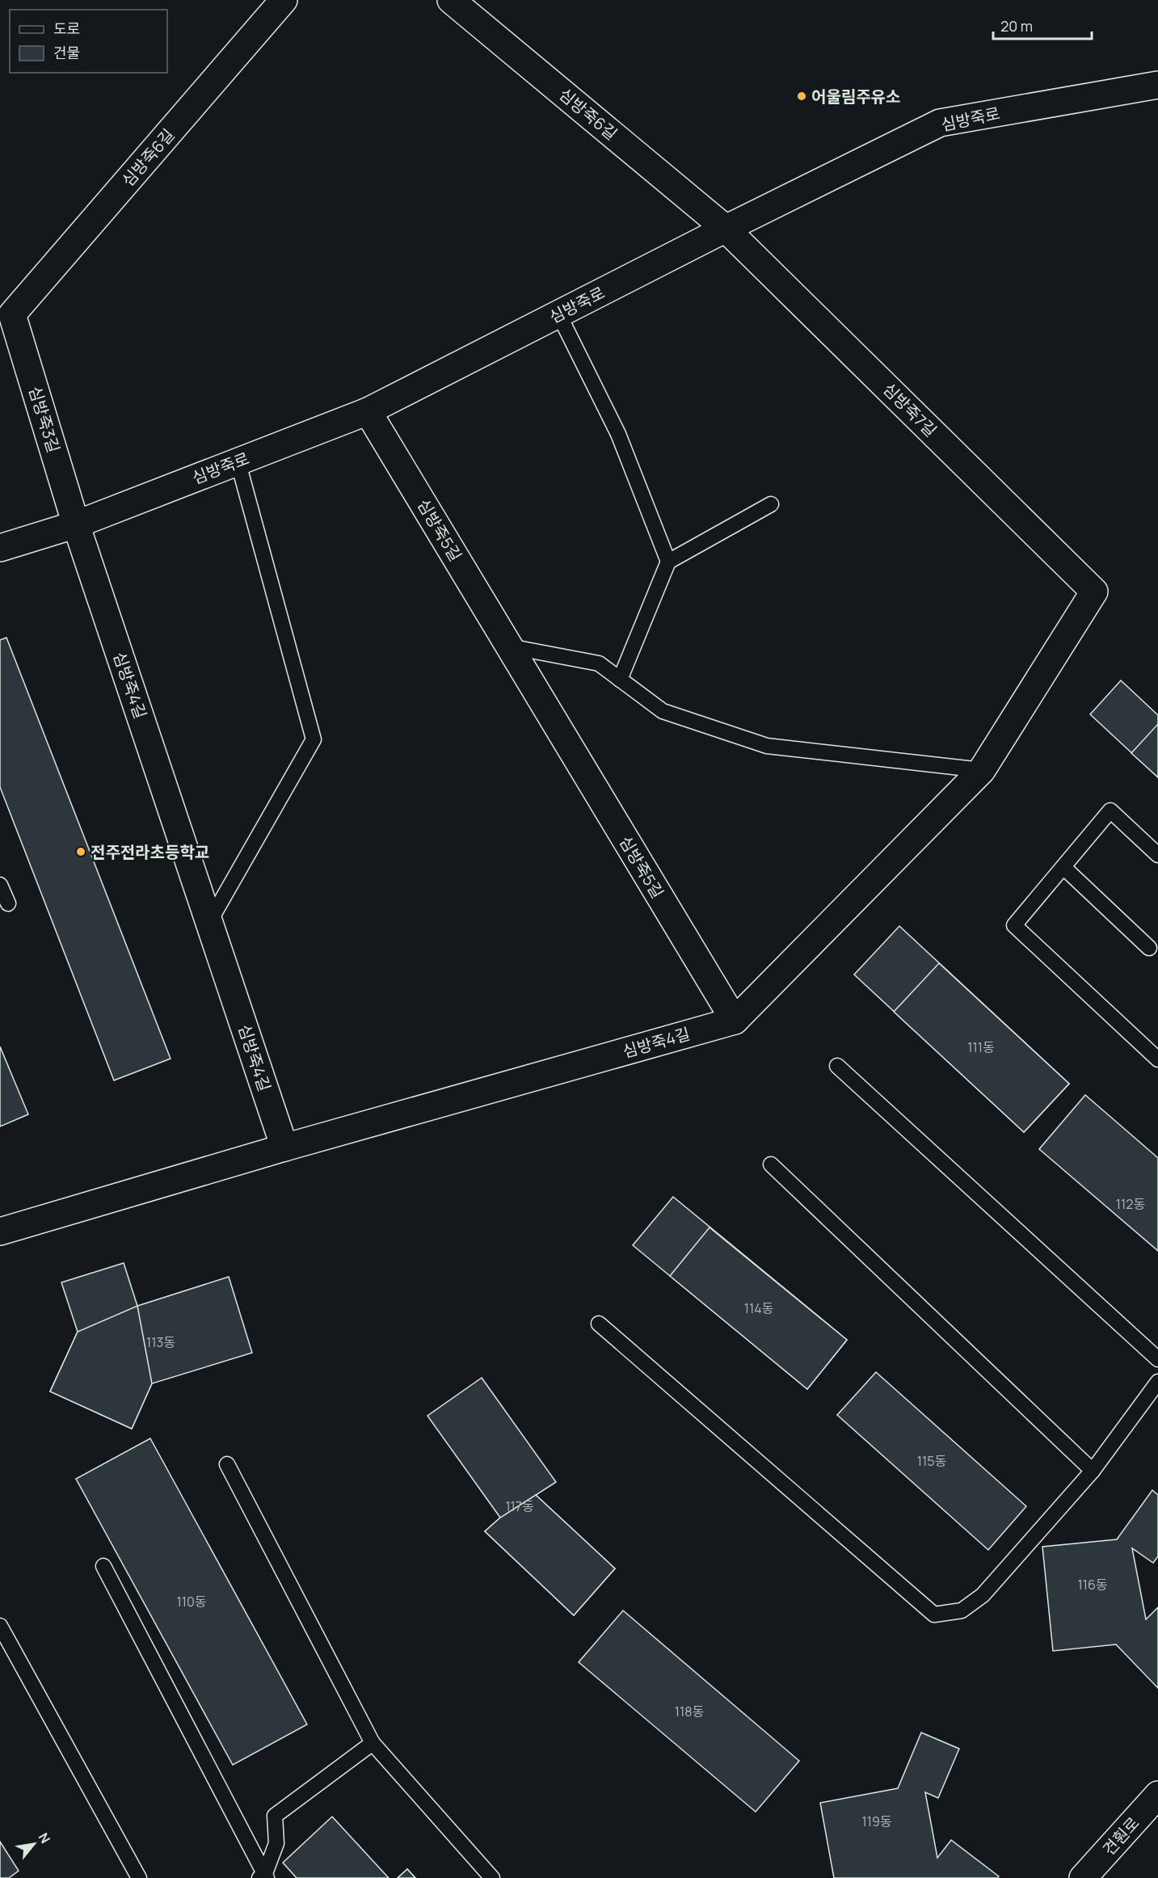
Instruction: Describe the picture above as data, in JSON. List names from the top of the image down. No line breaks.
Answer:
{"streets":{"street":["심방죽6길","심방죽로","심방죽7길","심방죽3길","심방죽5길","심방죽4길","견훤로"]},"crossings":[["심방죽6길","심방죽로"],["심방죽6길","심방죽7길"],["심방죽6길","심방죽3길"],["심방죽로","심방죽7길"],["심방죽로","심방죽3길"],["심방죽로","심방죽5길"],["심방죽로","심방죽4길"],["심방죽3길","심방죽4길"],["심방죽5길","심방죽4길"]],"places":["어울림주유소","전주전라초등학교"],"house_numbers":["111동","112동","114동","113동","115동","117동","116동","110동","118동","119동"],"legend":["도로","건물"],"scale_bar":"20 m","north":"top right"}
